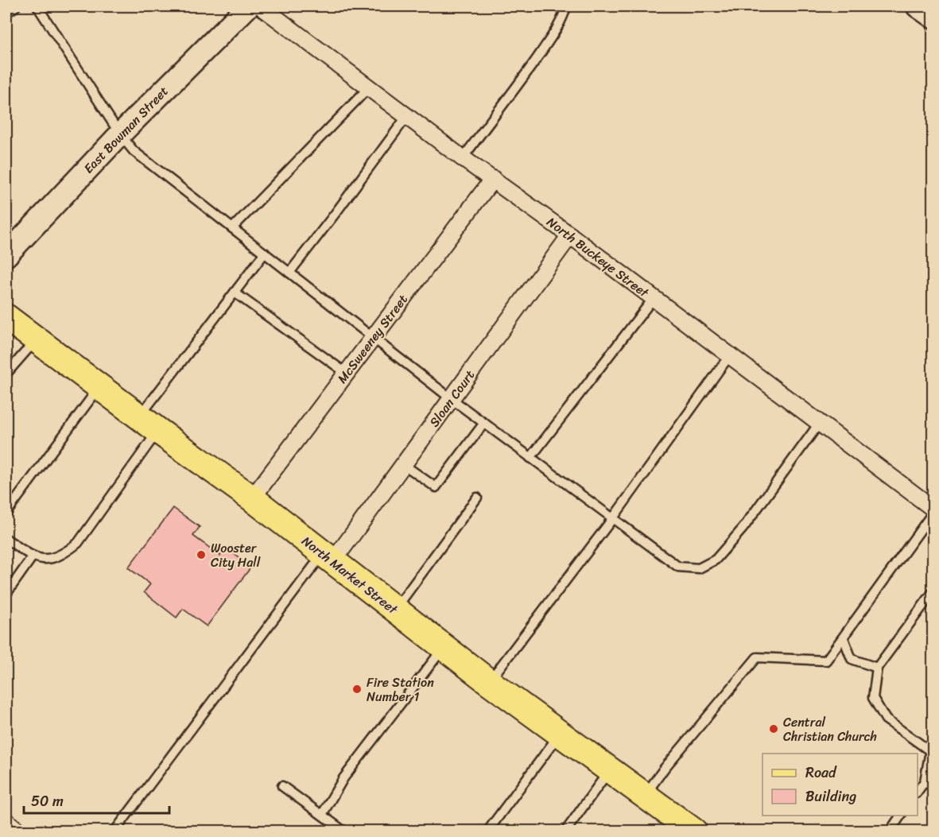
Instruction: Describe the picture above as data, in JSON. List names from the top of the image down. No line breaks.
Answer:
{"streets":{"main road":["East Bowman Street","North Market Street"],"street":["North Buckeye Street","McSweeney Street","Sloan Court"]},"crossings":[["North Buckeye Street","McSweeney Street"],["North Buckeye Street","Sloan Court"],["McSweeney Street","North Market Street"],["Sloan Court","North Market Street"]],"places":["Wooster City Hall","Fire Station Number 1","Central Christian Church"],"legend":["Road","Building"],"scale_bar":"50 m"}
